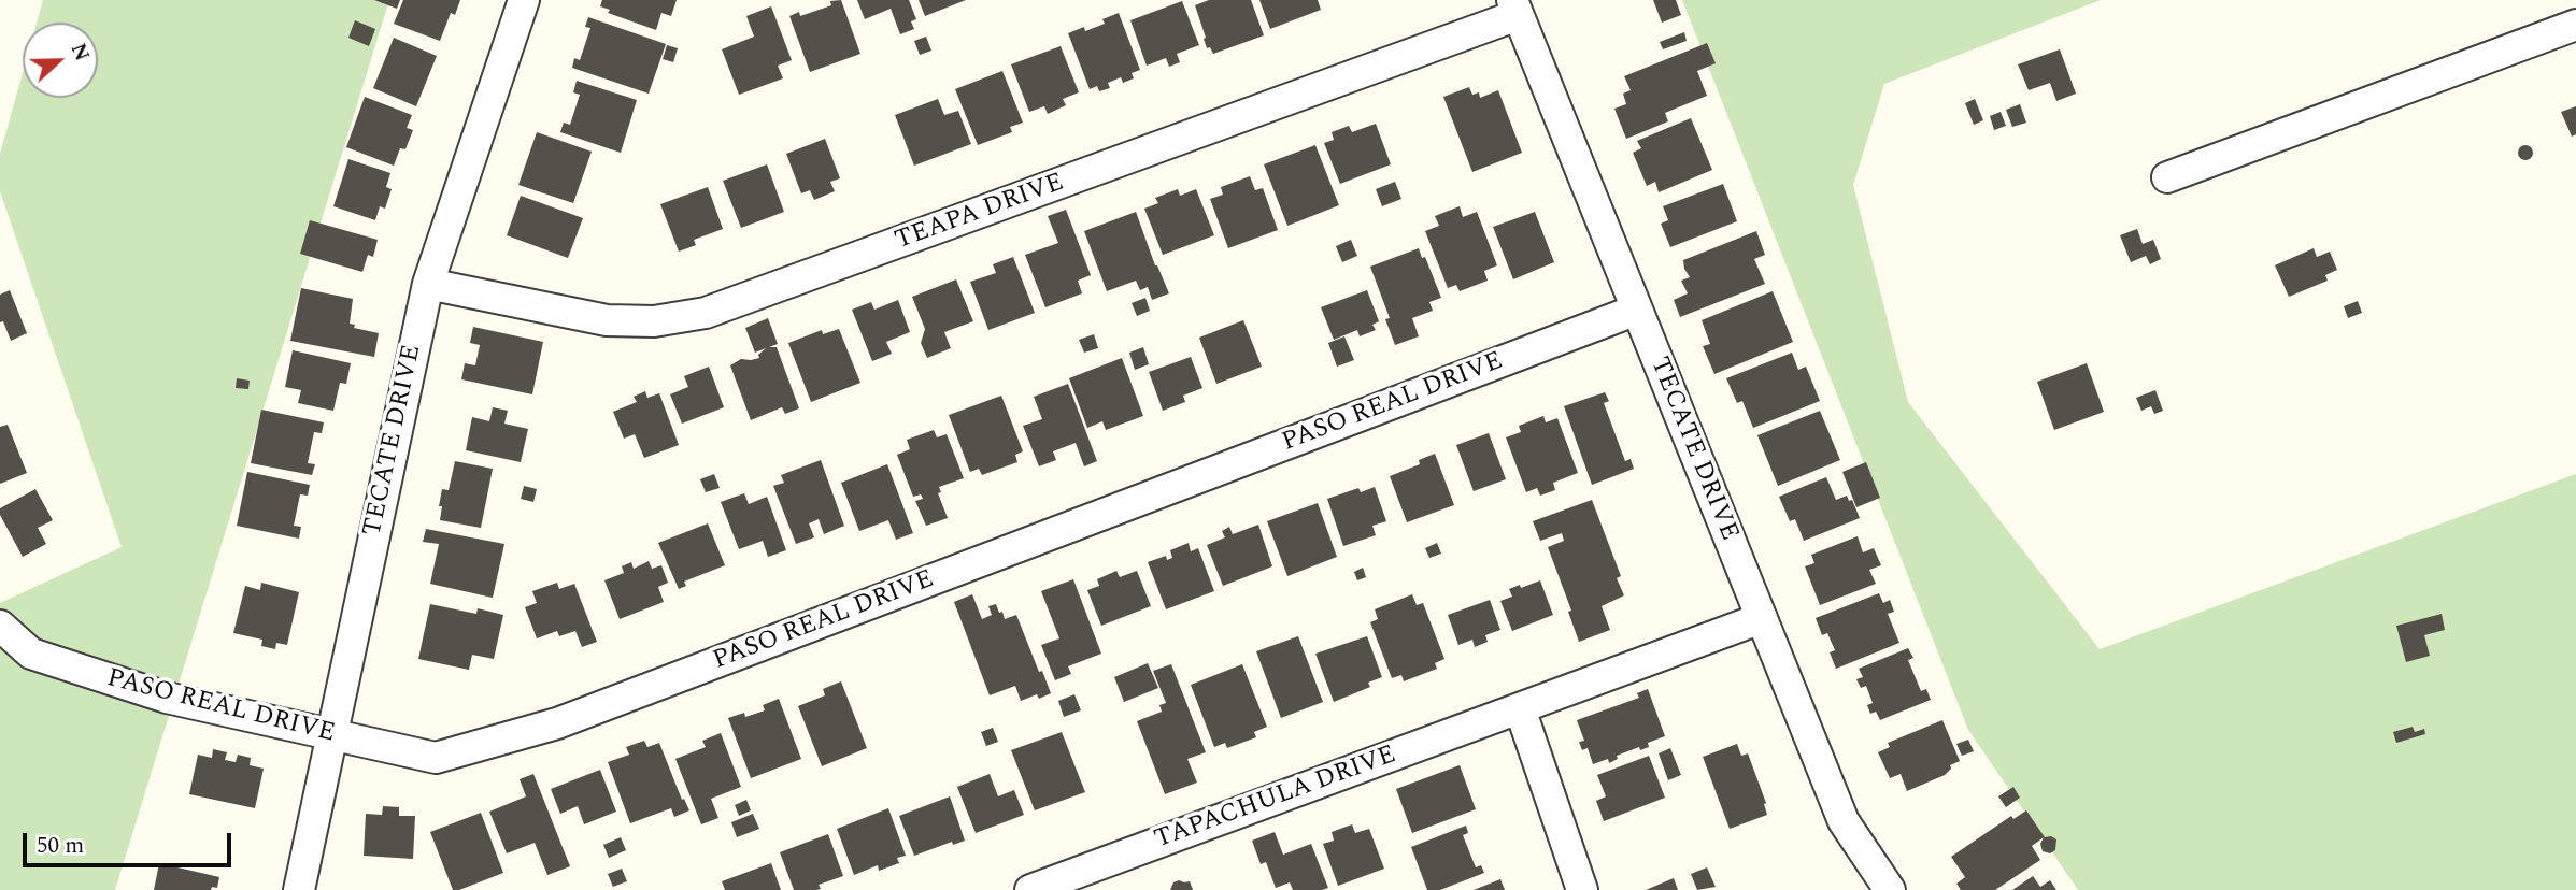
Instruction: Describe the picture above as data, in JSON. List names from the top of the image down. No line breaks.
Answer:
{"streets":{"street":["TEAPA DRIVE","PASO REAL DRIVE","TECATE DRIVE","TAPACHULA DRIVE"]},"crossings":[["TEAPA DRIVE","TECATE DRIVE"],["PASO REAL DRIVE","TECATE DRIVE"],["TECATE DRIVE","TAPACHULA DRIVE"]],"scale_bar":"50 m","north":"right"}
